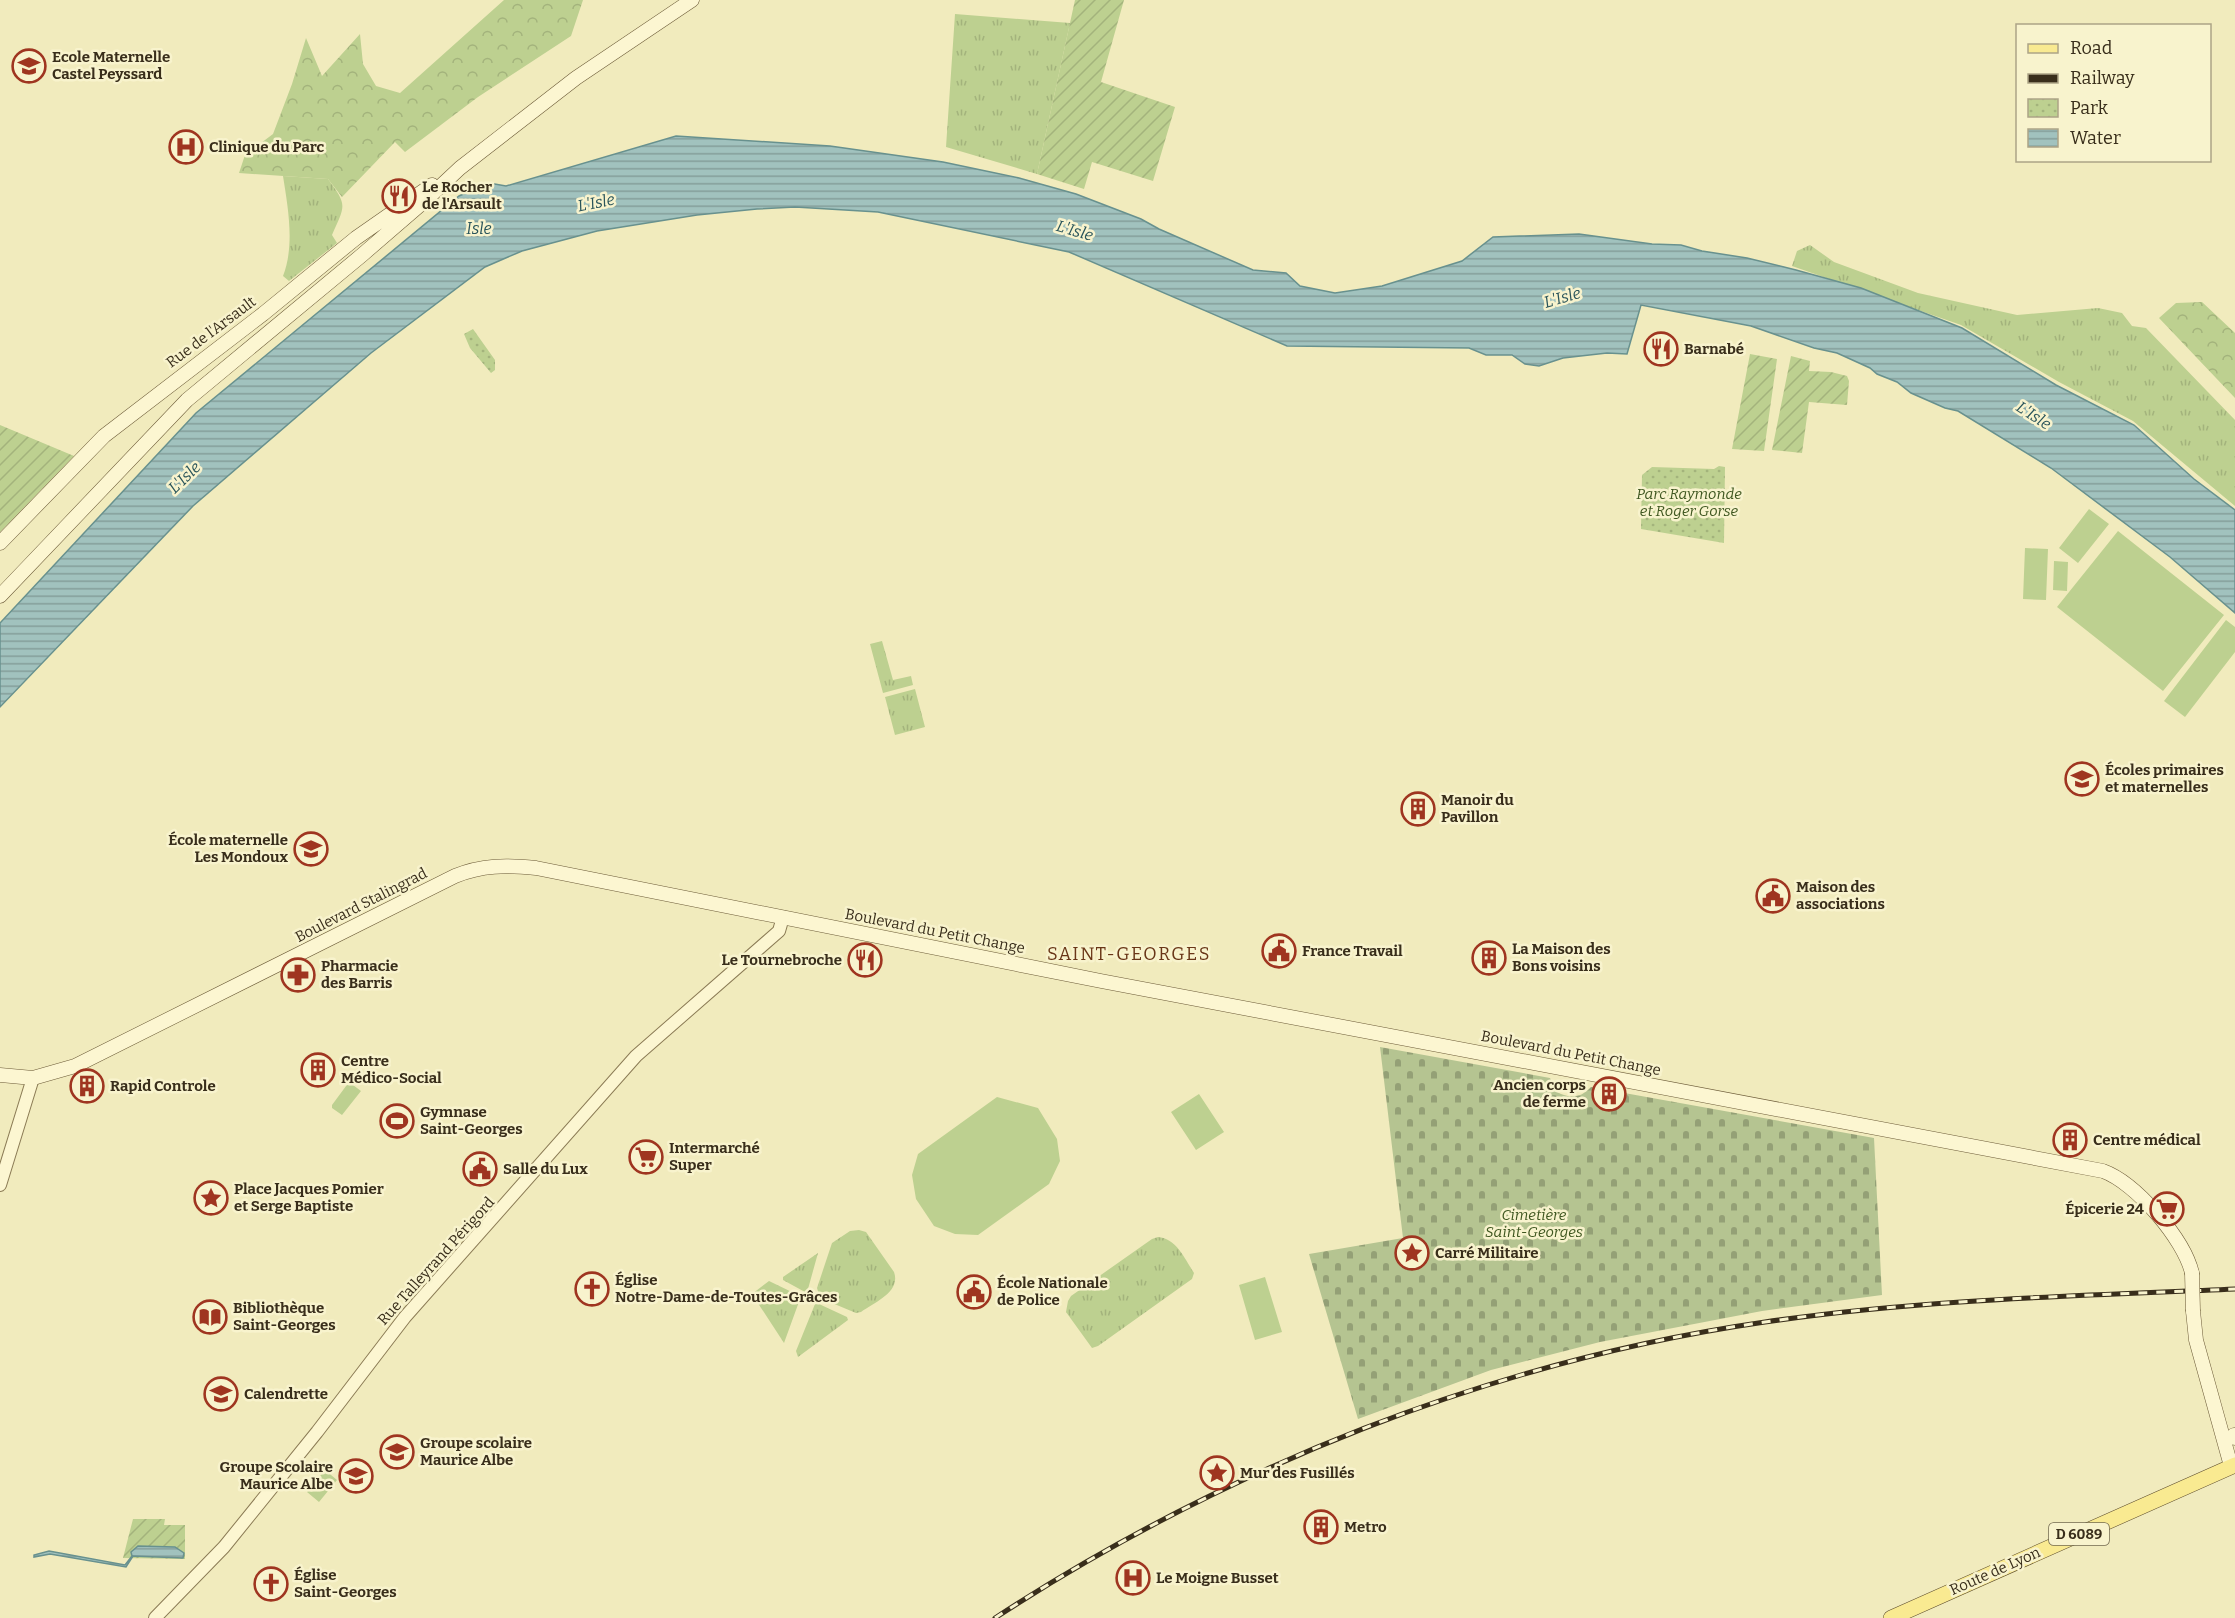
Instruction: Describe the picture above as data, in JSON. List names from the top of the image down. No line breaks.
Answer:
{"streets":{"main road":["Rue de l'Arsault","Boulevard Stalingrad","Boulevard du Petit Change","D 6089","Route de Lyon"],"street":["Rue Talleyrand Périgord"]},"crossings":[["Boulevard Stalingrad","Boulevard du Petit Change"],["Boulevard du Petit Change","Rue Talleyrand Périgord"],["Boulevard du Petit Change","Route de Lyon"]],"districts":["SAINT-GEORGES"],"water":["L'Isle","Isle"],"parks":["Parc Raymonde et Roger Gorse","Cimetière Saint-Georges"],"places":{"school or university":["Ecole Maternelle Castel Peyssard","Écoles primaires et maternelles","École maternelle Les Mondoux","Calendrette","Groupe scolaire Maurice Albe","Groupe Scolaire Maurice Albe"],"hospital":["Clinique du Parc","Le Moigne Busset"],"restaurant":["Le Rocher de l'Arsault","Barnabé","Le Tournebroche"],"building":["Manoir du Pavillon","La Maison des Bons voisins","Centre Médico-Social","Rapid Controle","Ancien corps de ferme","Centre médical","Metro"],"public building":["Maison des associations","France Travail","Salle du Lux","École Nationale de Police"],"pharmacy":["Pharmacie des Barris"],"sports":["Gymnase Saint-Georges"],"supermarket":["Intermarché Super","Épicerie 24"],"place":["Place Jacques Pomier et Serge Baptiste","Carré Militaire","Mur des Fusillés"],"church":["Église Notre-Dame-de-Toutes-Grâces","Église Saint-Georges"],"library":["Bibliothèque Saint-Georges"]},"legend":["Road","Railway","Park","Water"]}
